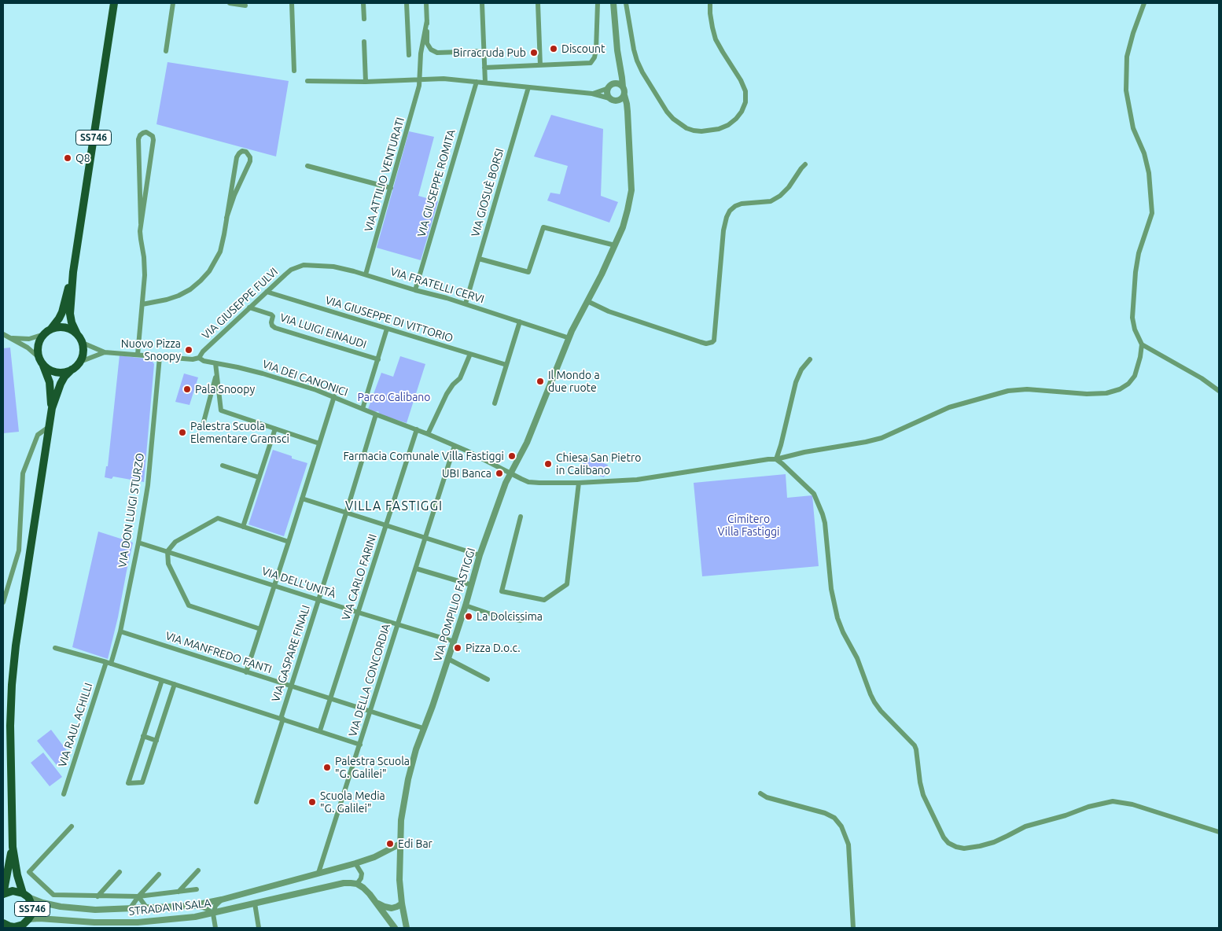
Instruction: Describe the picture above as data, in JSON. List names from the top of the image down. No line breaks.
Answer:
{"streets":{"main road":["SS746"],"street":["VIA ATTILIO VENTURATI","VIA GIUSEPPE ROMITA","VIA GIOSUÈ BORSI","VIA FRATELLI CERVI","VIA GIUSEPPE FULVI","VIA GIUSEPPE DI VITTORIO","VIA LUIGI EINAUDI","VIA DEI CANONICI","VIA DON LUIGI STURZO","VIA CARLO FARINI","VIA DELL'UNITÀ","VIA POMPILIO FASTIGGI","VIA MANFREDO FANTI","VIA GASPARE FINALI","VIA DELLA CONCORDIA","VIA RAUL ACHILLI","STRADA IN SALA"]},"crossings":[["SS746","VIA DEI CANONICI"],["SS746","STRADA IN SALA"],["VIA ATTILIO VENTURATI","VIA FRATELLI CERVI"],["VIA GIUSEPPE ROMITA","VIA FRATELLI CERVI"],["VIA GIOSUÈ BORSI","VIA FRATELLI CERVI"],["VIA FRATELLI CERVI","VIA GIUSEPPE FULVI"],["VIA FRATELLI CERVI","VIA POMPILIO FASTIGGI"],["VIA GIUSEPPE FULVI","VIA GIUSEPPE DI VITTORIO"],["VIA GIUSEPPE FULVI","VIA LUIGI EINAUDI"],["VIA GIUSEPPE FULVI","VIA DEI CANONICI"],["VIA DEI CANONICI","VIA DON LUIGI STURZO"],["VIA DEI CANONICI","VIA CARLO FARINI"],["VIA DEI CANONICI","VIA POMPILIO FASTIGGI"],["VIA DEI CANONICI","VIA GASPARE FINALI"],["VIA DEI CANONICI","VIA DELLA CONCORDIA"],["VIA DON LUIGI STURZO","VIA DELL'UNITÀ"],["VIA DON LUIGI STURZO","VIA MANFREDO FANTI"],["VIA DON LUIGI STURZO","VIA RAUL ACHILLI"],["VIA CARLO FARINI","VIA DELL'UNITÀ"],["VIA CARLO FARINI","VIA MANFREDO FANTI"],["VIA DELL'UNITÀ","VIA POMPILIO FASTIGGI"],["VIA DELL'UNITÀ","VIA GASPARE FINALI"],["VIA DELL'UNITÀ","VIA DELLA CONCORDIA"],["VIA POMPILIO FASTIGGI","VIA MANFREDO FANTI"],["VIA POMPILIO FASTIGGI","STRADA IN SALA"],["VIA MANFREDO FANTI","VIA GASPARE FINALI"],["VIA MANFREDO FANTI","VIA DELLA CONCORDIA"],["VIA DELLA CONCORDIA","STRADA IN SALA"]],"districts":["VILLA FASTIGGI"],"parks":["Parco Calibano","Cimitero Villa Fastiggi"],"places":["Discount","Birracruda Pub","Q8","Nuovo Pizza Snoopy","Il Mondo a due ruote","Pala Snoopy","Palestra Scuola Elementare Gramsci","Farmacia Comunale Villa Fastiggi","Chiesa San Pietro in Calibano","UBI Banca","La Dolcissima","Pizza D.o.c.","Palestra Scuola \"G. Galilei\"","Scuola Media \"G. Galilei\"","Edi Bar"]}
